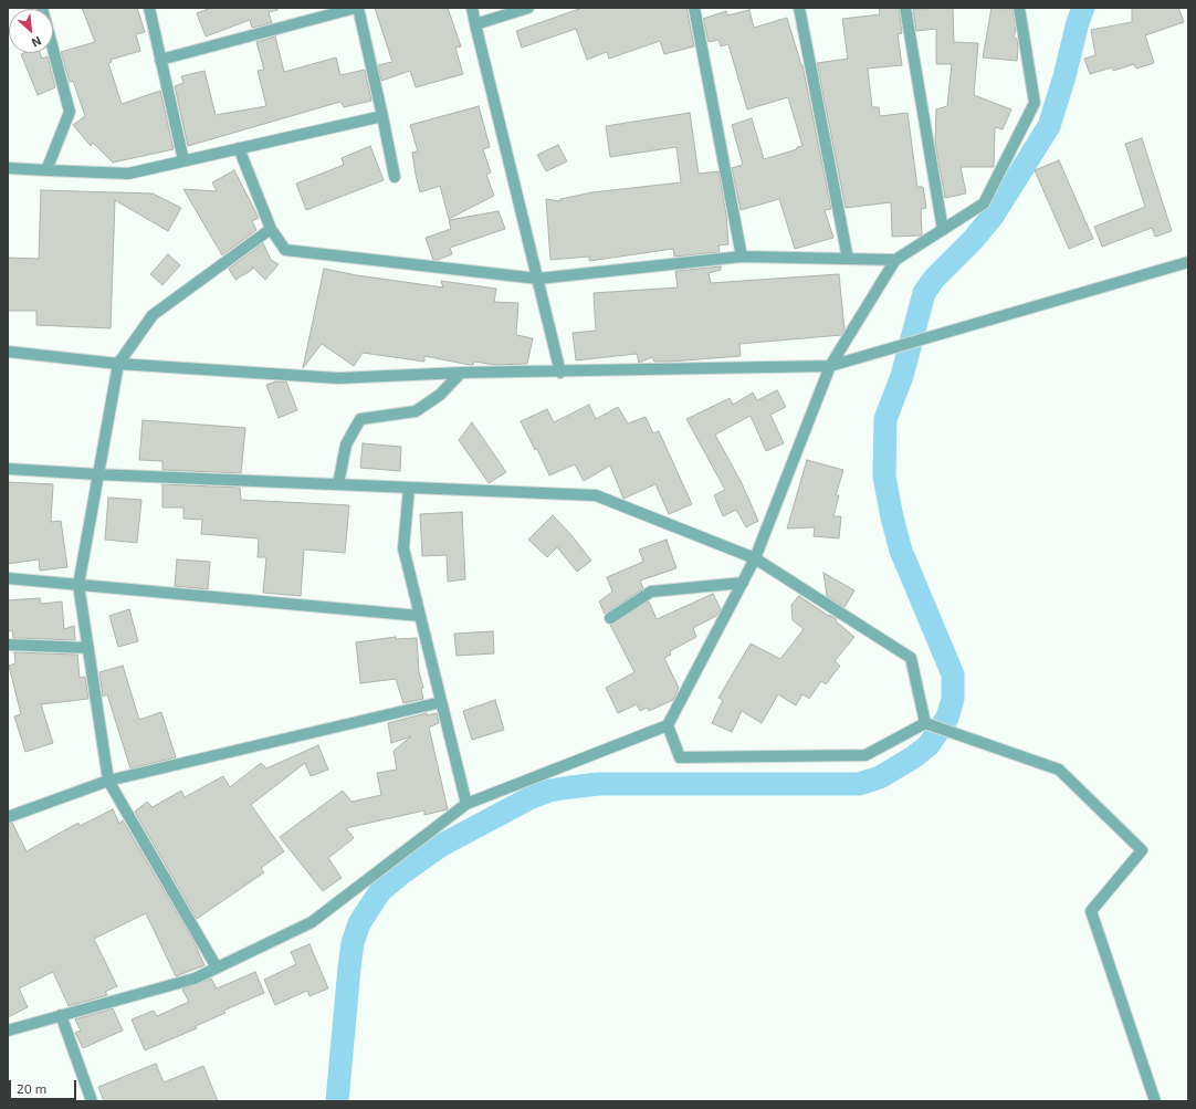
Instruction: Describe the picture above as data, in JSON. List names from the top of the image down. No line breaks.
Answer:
{"scale_bar":"20 m","north":"bottom right"}
